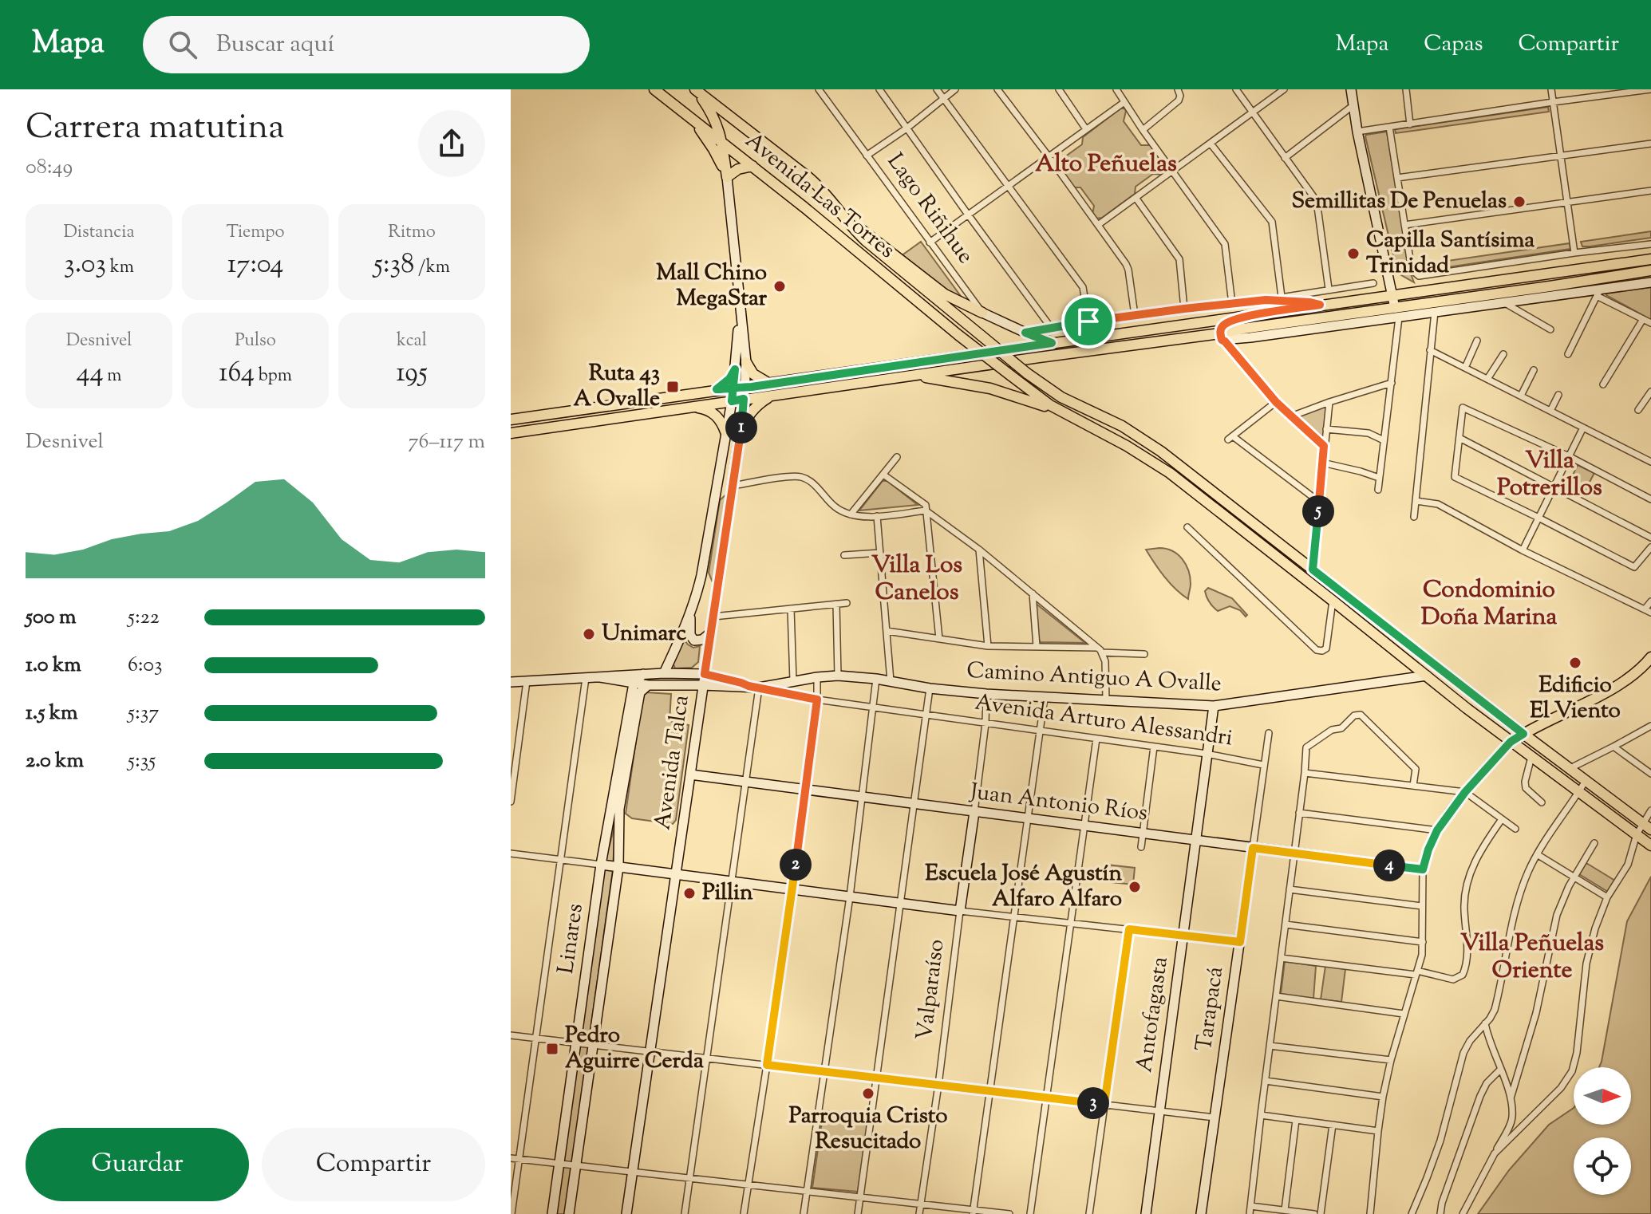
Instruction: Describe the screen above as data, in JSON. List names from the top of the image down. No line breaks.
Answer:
{"streets":{"main road":["Avenida Las Torres","Lago Riñihue","Camino Antiguo A Ovalle","Avenida Arturo Alessandri","Avenida Talca","Juan Antonio Ríos","Linares","Valparaíso","Tarapacá","Antofagasta"]},"crossings":[["Camino Antiguo A Ovalle","Avenida Arturo Alessandri"],["Camino Antiguo A Ovalle","Valparaíso"],["Camino Antiguo A Ovalle","Antofagasta"],["Avenida Arturo Alessandri","Avenida Talca"],["Avenida Arturo Alessandri","Linares"],["Avenida Arturo Alessandri","Valparaíso"],["Avenida Arturo Alessandri","Tarapacá"],["Avenida Arturo Alessandri","Antofagasta"],["Avenida Talca","Juan Antonio Ríos"],["Juan Antonio Ríos","Valparaíso"],["Juan Antonio Ríos","Tarapacá"],["Juan Antonio Ríos","Antofagasta"]],"districts":["Alto Peñuelas","Villa Potrerillos","Villa Los Canelos","Condominio Doña Marina","Villa Peñuelas Oriente"],"places":{"other":["Semillitas De Penuelas","Capilla Santísima Trinidad","Mall Chino MegaStar","Unimarc","Edificio El Viento","Escuela José Agustín Alfaro Alfaro","Pillin","Parroquia Cristo Resucitado"],"transit":["Ruta 43 A Ovalle","Pedro Aguirre Cerda"]},"north":"right","page":{"header":"Mapa","search":"Buscar aquí","nav":["Mapa","Capas","Compartir"],"heading":["Carrera matutina","08:49"],"stats":[["Distancia","3.03 km"],["Tiempo","17:04"],["Ritmo","5:38 /km"],["Desnivel","44 m"],["Pulso","164 bpm"],["kcal","195"]],"pins":["1","5","2","4","3"],"chart":["Desnivel","76–117 m"],"list":[{"name":"500 m","note":"5:22"},{"name":"1.0 km","note":"6:03"},{"name":"1.5 km","note":"5:37"},{"name":"2.0 km","note":"5:35"}],"buttons":["Guardar","Compartir"]}}
